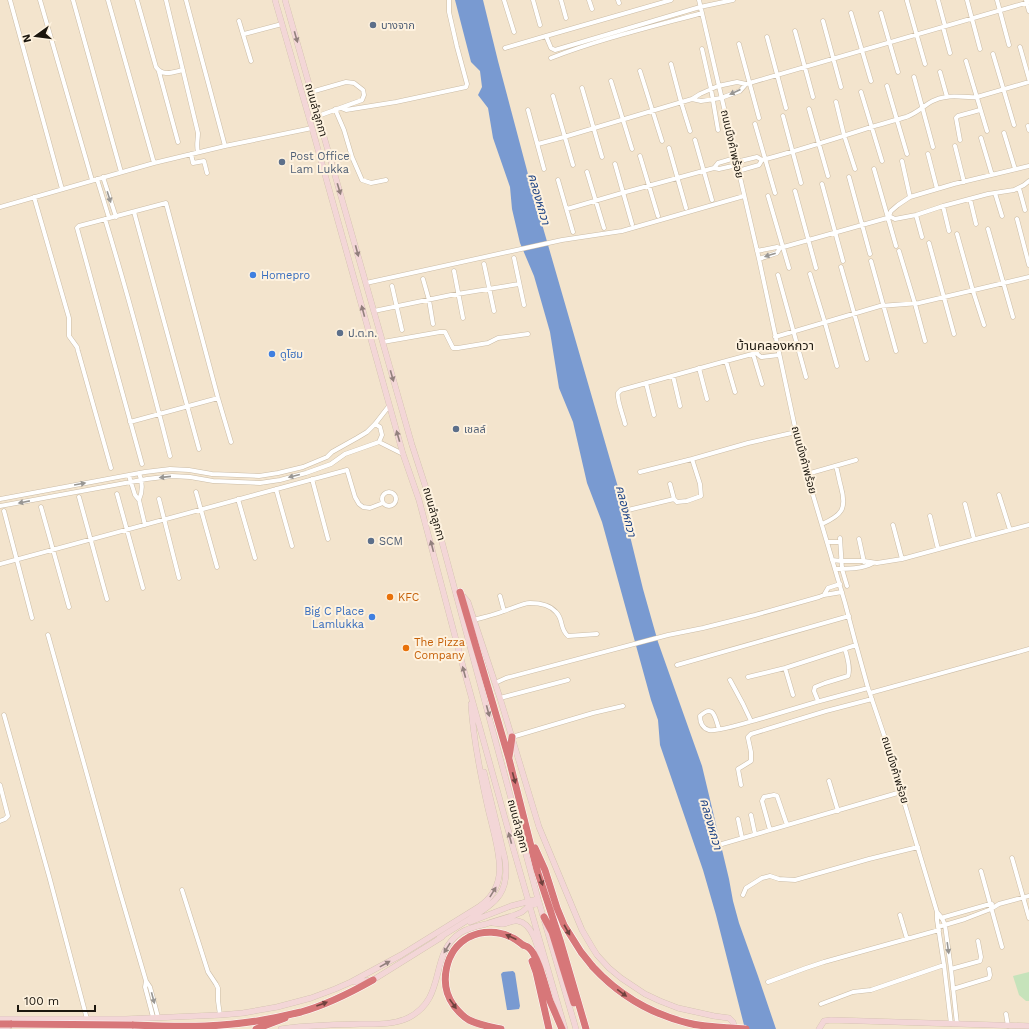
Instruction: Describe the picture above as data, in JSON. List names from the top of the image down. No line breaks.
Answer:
{"streets":{"main road":["ถนนลำลูกกา"],"street":["ถนนบึงคำพร้อย"]},"districts":["บ้านคลองหกวา"],"water":["คลองหกวา"],"places":["บางจาก","Post Office Lam Lukka","Homepro","ป.ต.ท.","ดูโฮม","เชลล์","SCM","KFC","Big C Place Lamlukka","The Pizza Company"],"scale_bar":"100 m","north":"left"}
